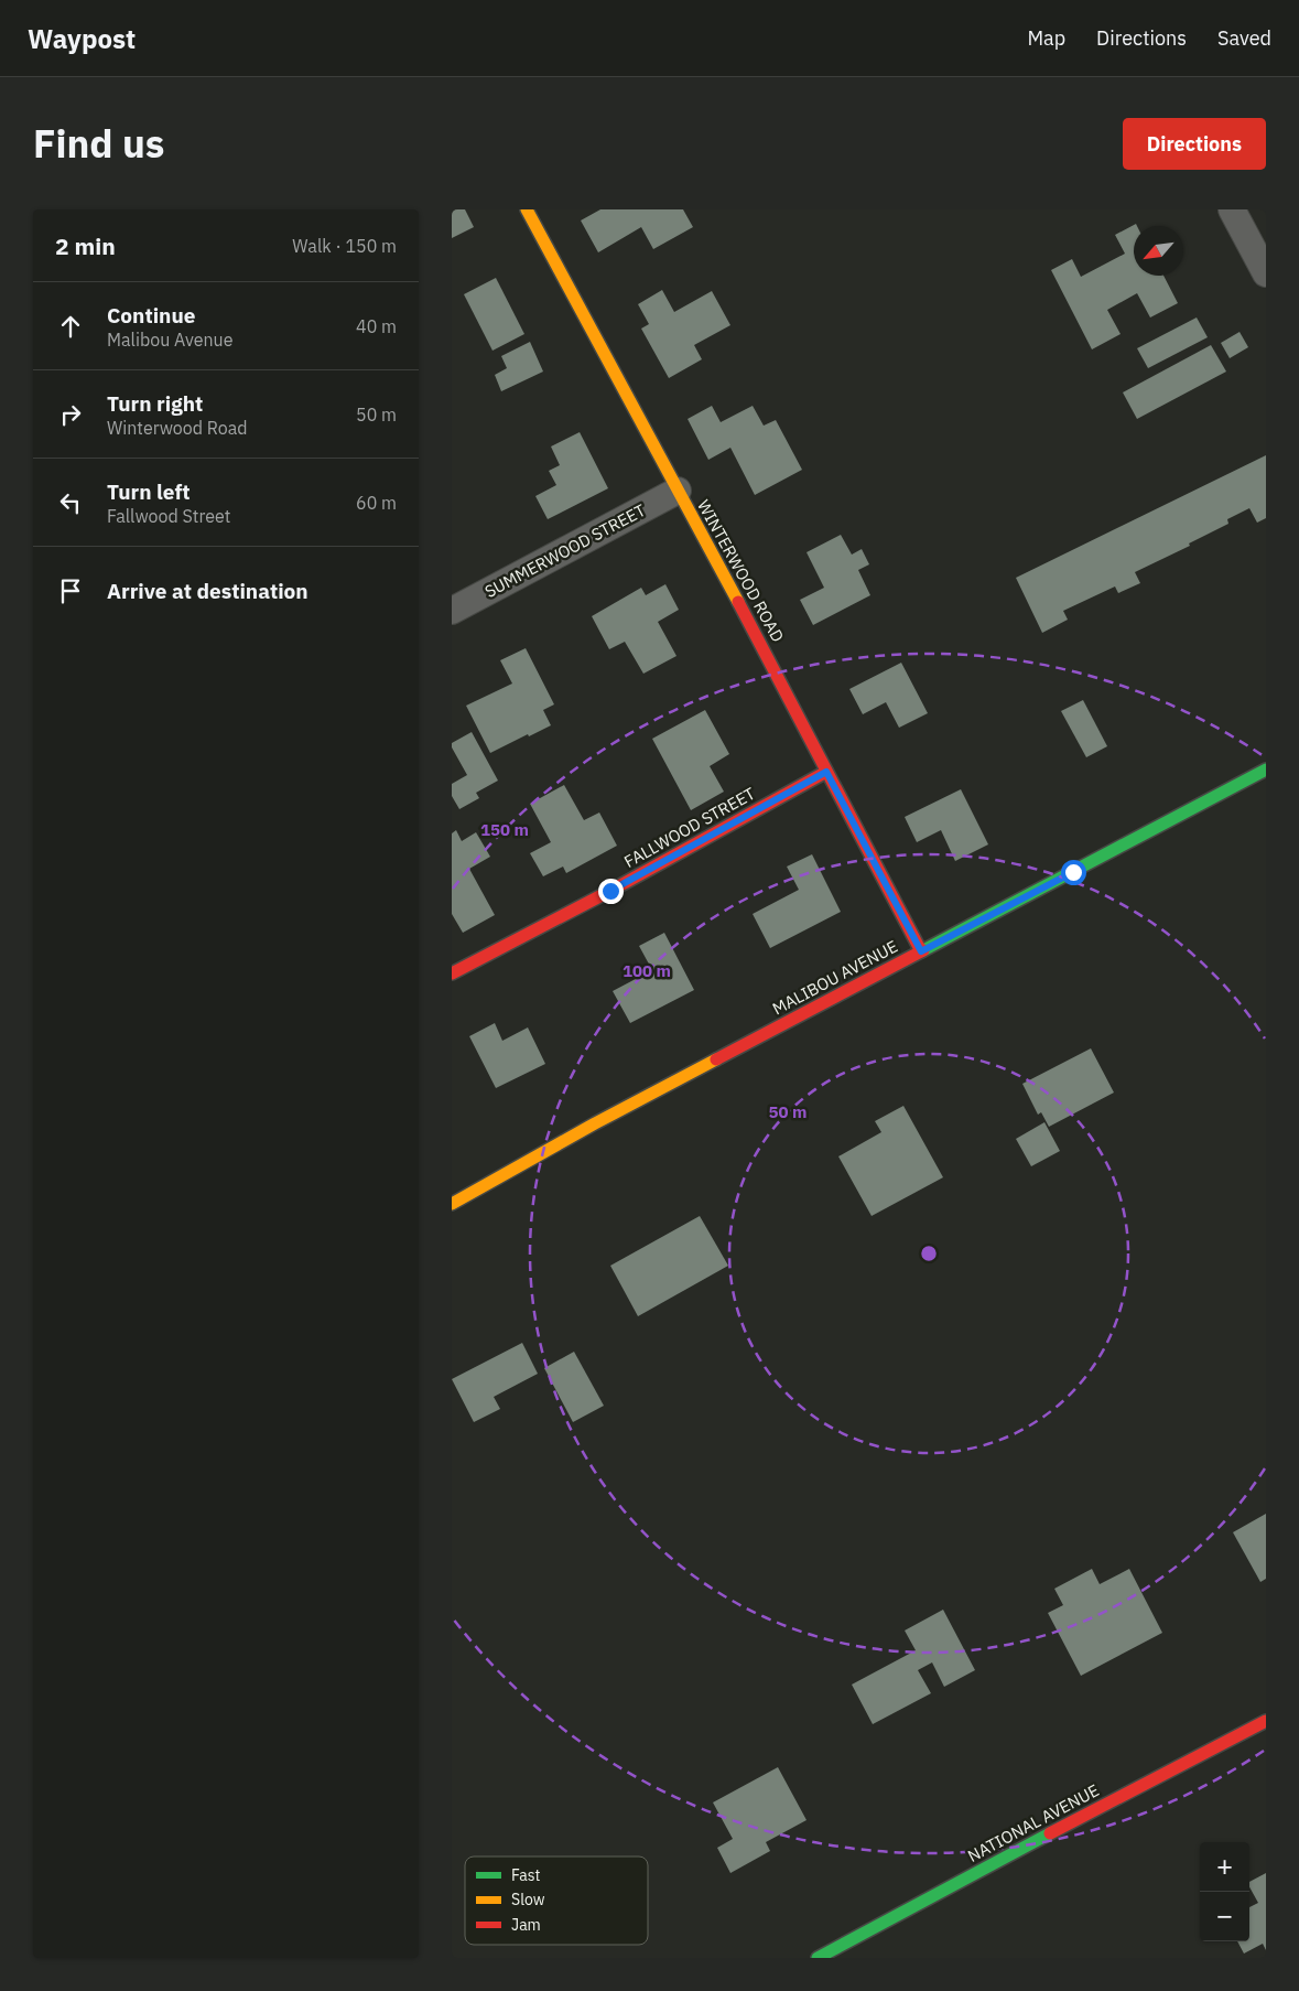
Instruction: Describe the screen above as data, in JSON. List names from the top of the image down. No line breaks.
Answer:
{"streets":{"street":["SUMMERWOOD STREET","WINTERWOOD ROAD","FALLWOOD STREET","MALIBOU AVENUE","NATIONAL AVENUE"]},"crossings":[["SUMMERWOOD STREET","WINTERWOOD ROAD"],["WINTERWOOD ROAD","FALLWOOD STREET"],["WINTERWOOD ROAD","MALIBOU AVENUE"]],"legend":["Fast","Slow","Jam"],"north":"bottom left","page":{"header":"Waypost","nav":["Map","Directions","Saved"],"title":"Find us","buttons":"Directions","heading":["2 min","Walk · 150 m"],"list":[["Continue","Malibou Avenue","40 m"],["Turn right","Winterwood Road","50 m"],["Turn left","Fallwood Street","60 m"],"Arrive at destination"],"map_buttons":["+","−"]},"rings":["150 m","100 m","50 m"]}
